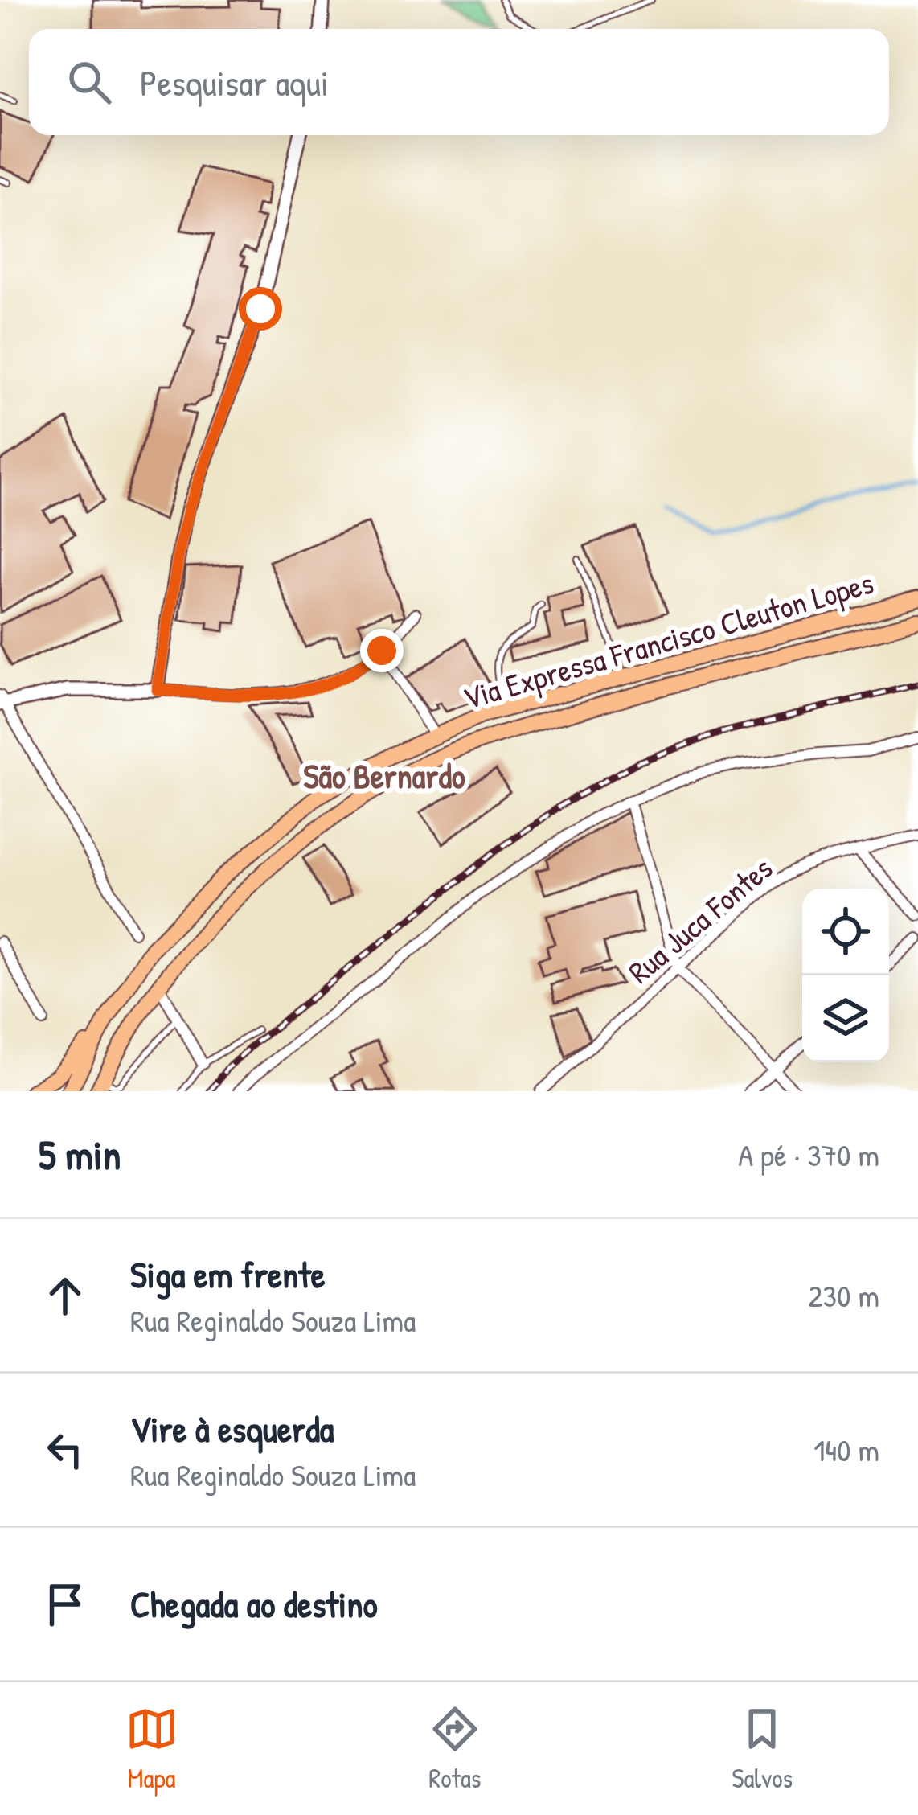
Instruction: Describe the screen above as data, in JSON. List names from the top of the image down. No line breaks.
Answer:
{"streets":{"highway":["Via Expressa Francisco Cleuton Lopes"],"street":["Rua Juca Fontes"]},"districts":["São Bernardo"],"page":{"search":"Pesquisar aqui","heading":["5 min","A pé · 370 m"],"list":[["Siga em frente","Rua Reginaldo Souza Lima","230 m"],["Vire à esquerda","Rua Reginaldo Souza Lima","140 m"],"Chegada ao destino"],"nav":["Mapa","Rotas","Salvos"]}}
